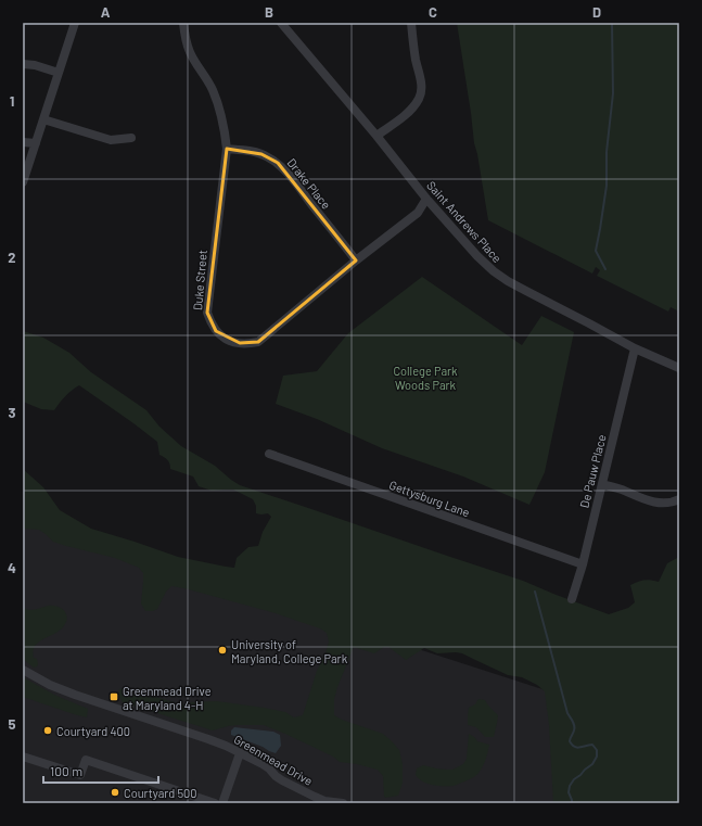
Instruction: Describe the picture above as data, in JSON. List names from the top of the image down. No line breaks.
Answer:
{"streets":{"street":["Drake Place","Saint Andrews Place","Duke Street","De Pauw Place","Gettysburg Lane","Greenmead Drive"]},"crossings":[["Drake Place","Duke Street"],["Saint Andrews Place","Duke Street"],["Saint Andrews Place","De Pauw Place"],["De Pauw Place","Gettysburg Lane"]],"parks":["College Park Woods Park"],"places":{"other":["University of Maryland, College Park","Courtyard 400","Courtyard 500"],"transit":["Greenmead Drive at Maryland 4-H"]},"scale_bar":"100 m","grid":{"columns":["A","B","C","D"],"rows":["1","2","3","4","5"]}}
